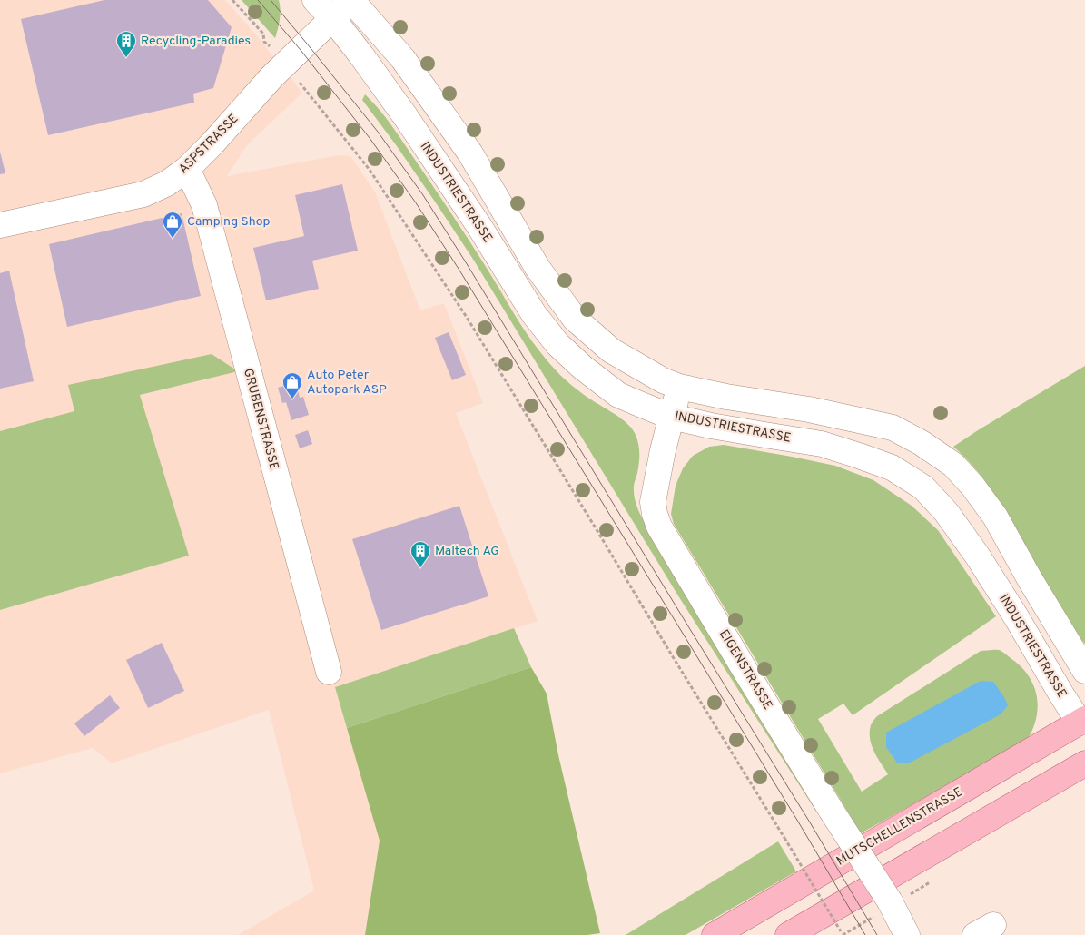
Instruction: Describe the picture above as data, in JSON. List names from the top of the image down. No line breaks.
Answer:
{"streets":{"main road":["MUTSCHELLENSTRASSE"],"street":["ASPSTRASSE","INDUSTRIESTRASSE","GRUBENSTRASSE","EIGENSTRASSE"]},"crossings":[["ASPSTRASSE","INDUSTRIESTRASSE"],["ASPSTRASSE","GRUBENSTRASSE"],["INDUSTRIESTRASSE","EIGENSTRASSE"],["INDUSTRIESTRASSE","MUTSCHELLENSTRASSE"]],"places":{"building":["Recycling-Paradies","Maltech AG"],"shop":["Camping Shop","Auto Peter Autopark ASP"]}}
